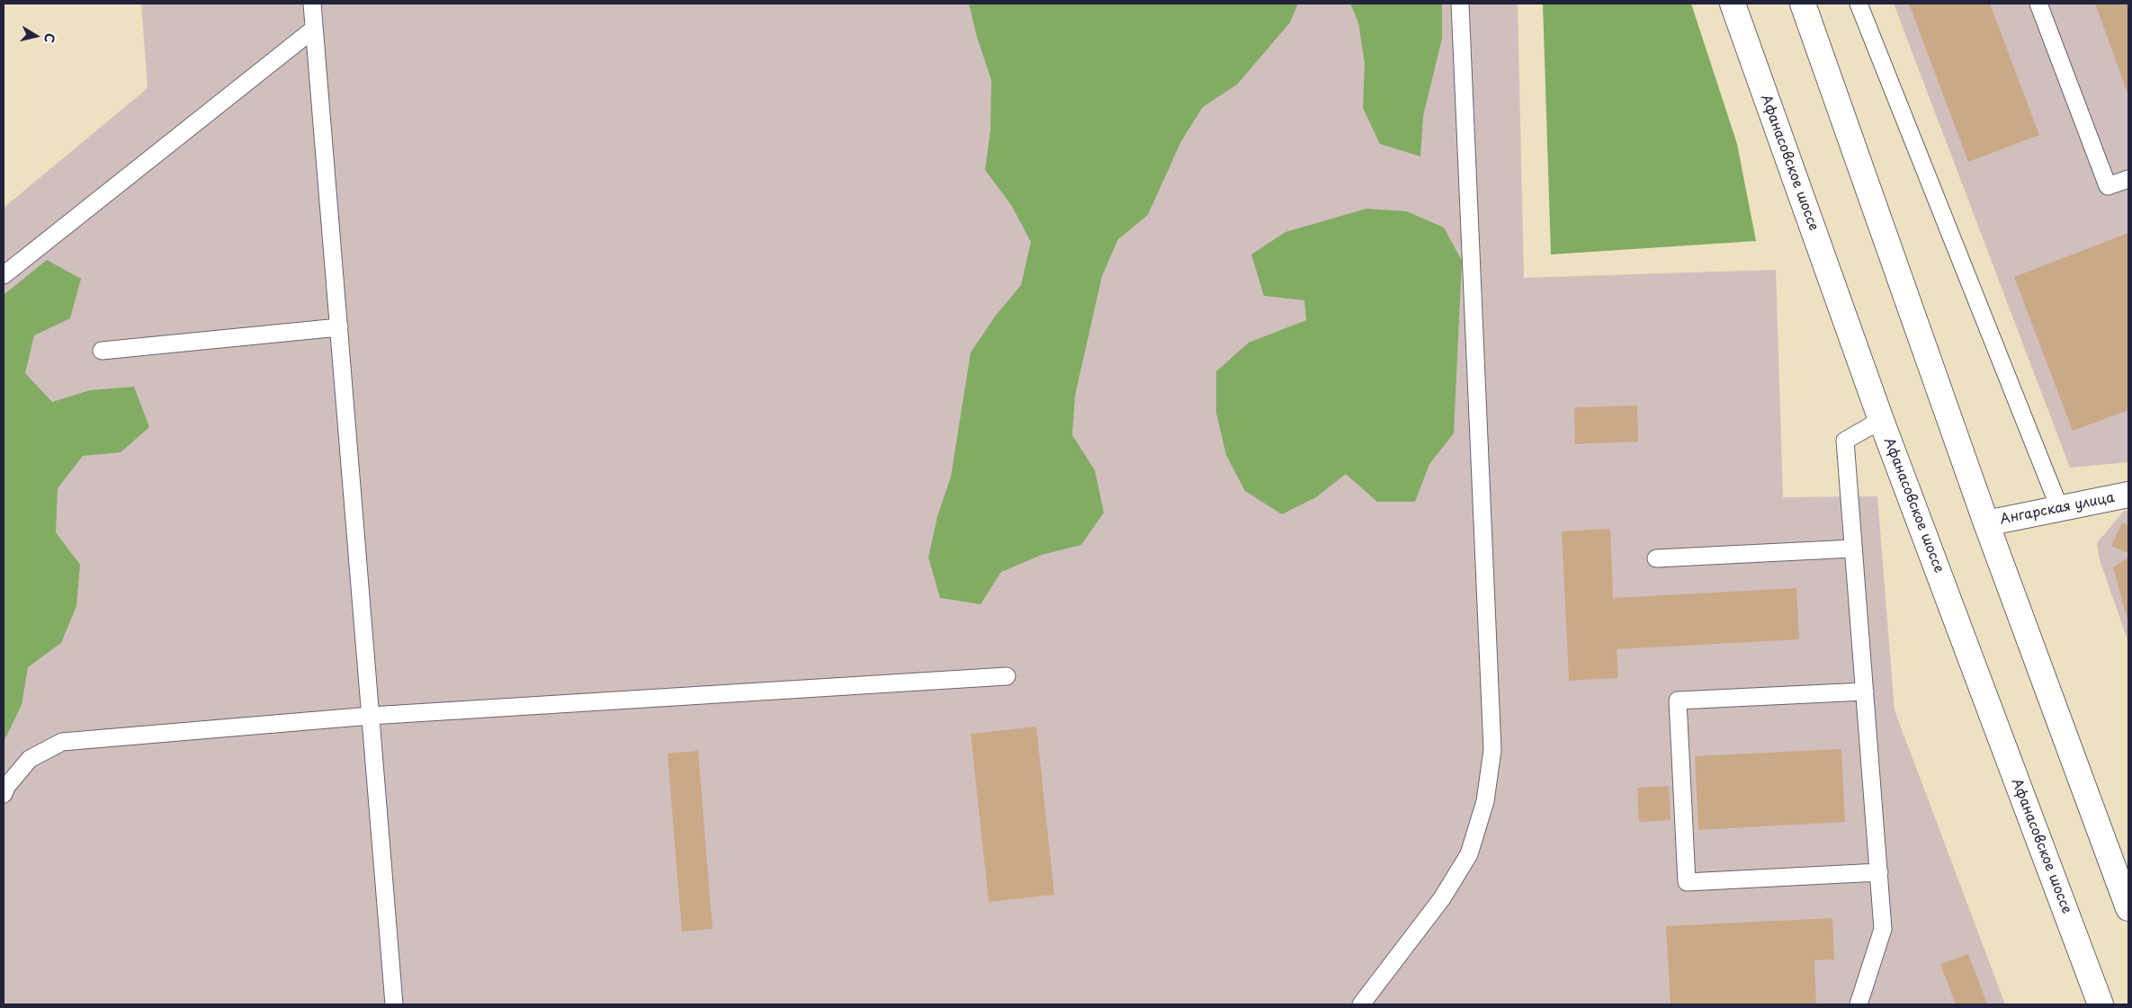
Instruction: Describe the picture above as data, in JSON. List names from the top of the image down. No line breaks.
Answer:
{"streets":{"main road":["Афанасовское шоссе","Ангарская улица"]},"north":"right"}
